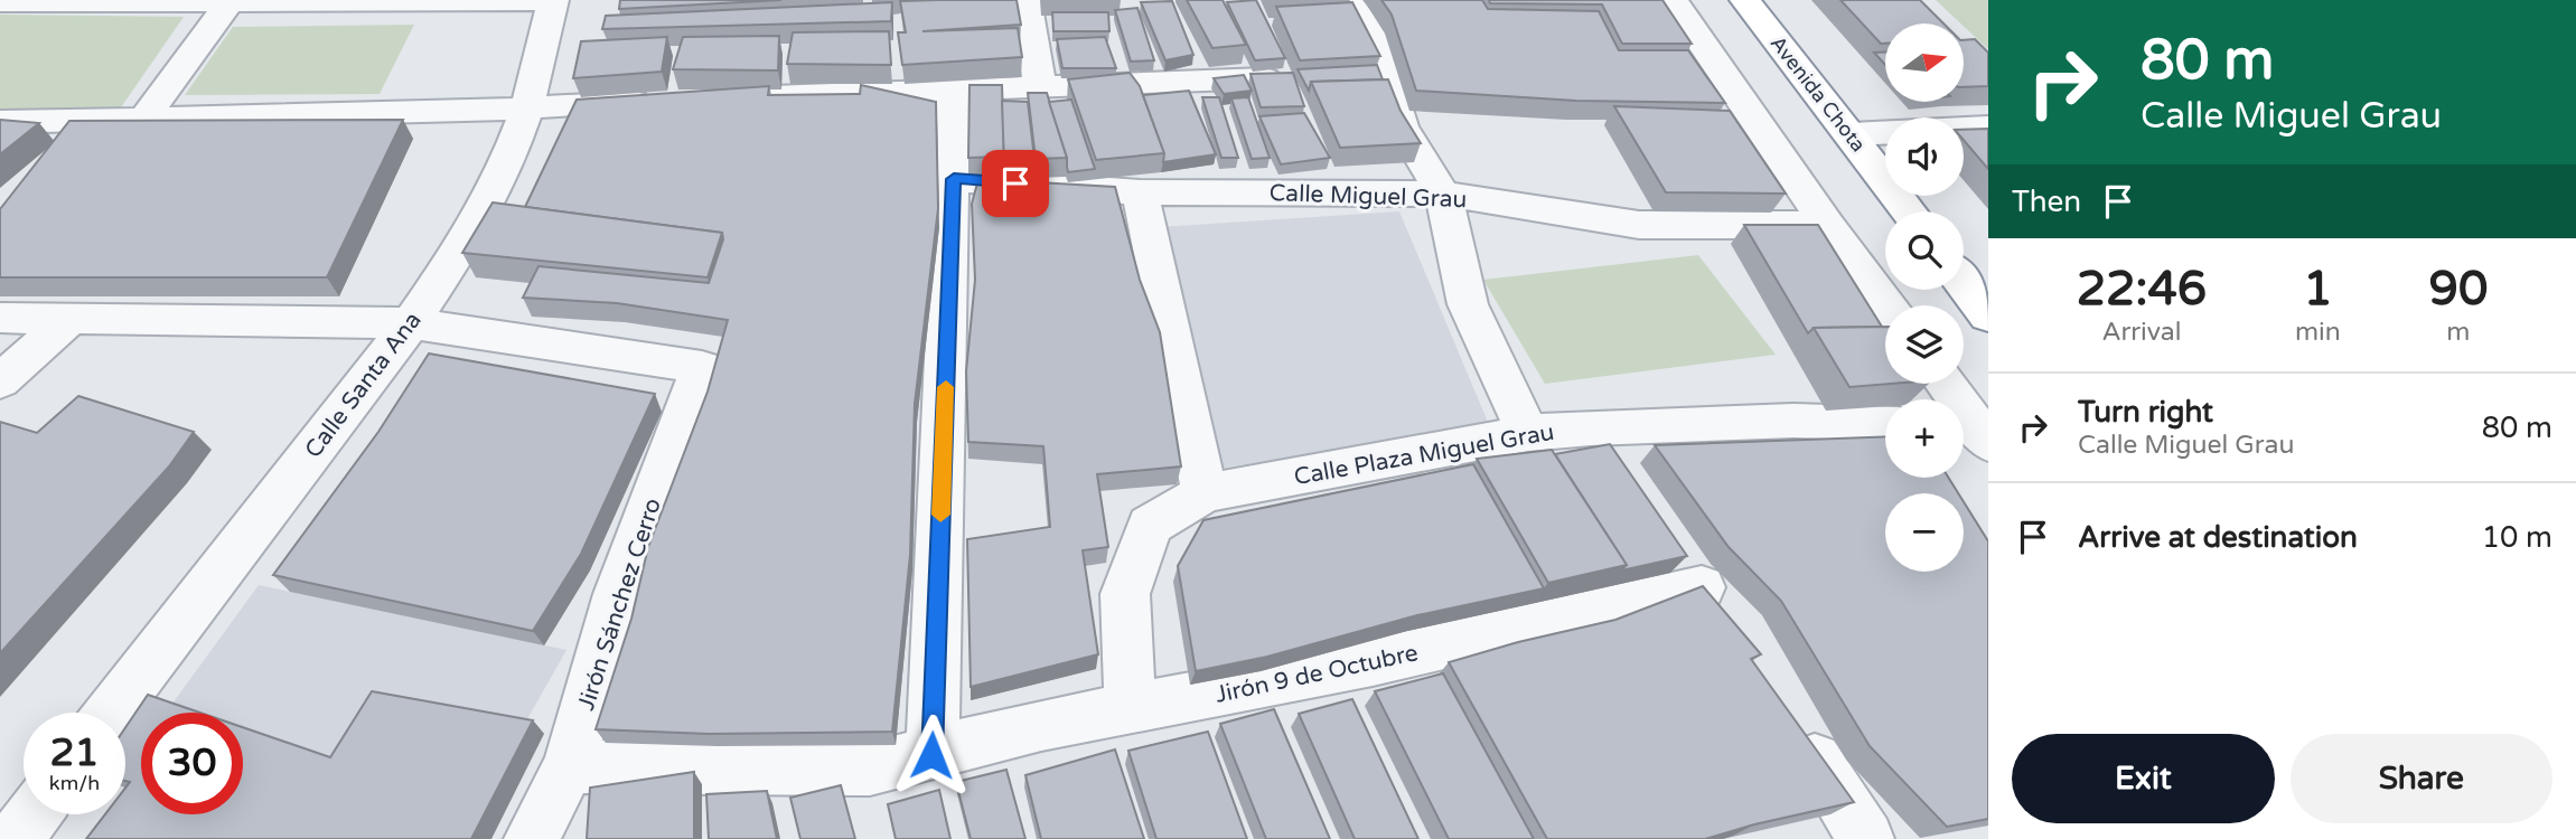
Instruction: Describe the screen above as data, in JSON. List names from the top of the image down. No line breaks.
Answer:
{"streets":{"highway":["Avenida Chota"],"street":["Calle Miguel Grau","Calle Santa Ana","Calle Plaza Miguel Grau","Jirón Sánchez Cerro","Jirón 9 de Octubre"]},"crossings":[["Calle Santa Ana","Jirón Sánchez Cerro"],["Calle Plaza Miguel Grau","Jirón 9 de Octubre"],["Jirón Sánchez Cerro","Jirón 9 de Octubre"]],"north":"right","page":{"turn":["80 m","Calle Miguel Grau"],"map_buttons":["+","−"],"then":"Then","eta":["22:46","Arrival","1","min","90","m"],"list":[{"name":"Turn right","note":"Calle Miguel Grau","value":"80 m"},{"name":"Arrive at destination","value":"10 m"}],"speed":"21 km/h","limit":"30","buttons":["Exit","Share"]}}
